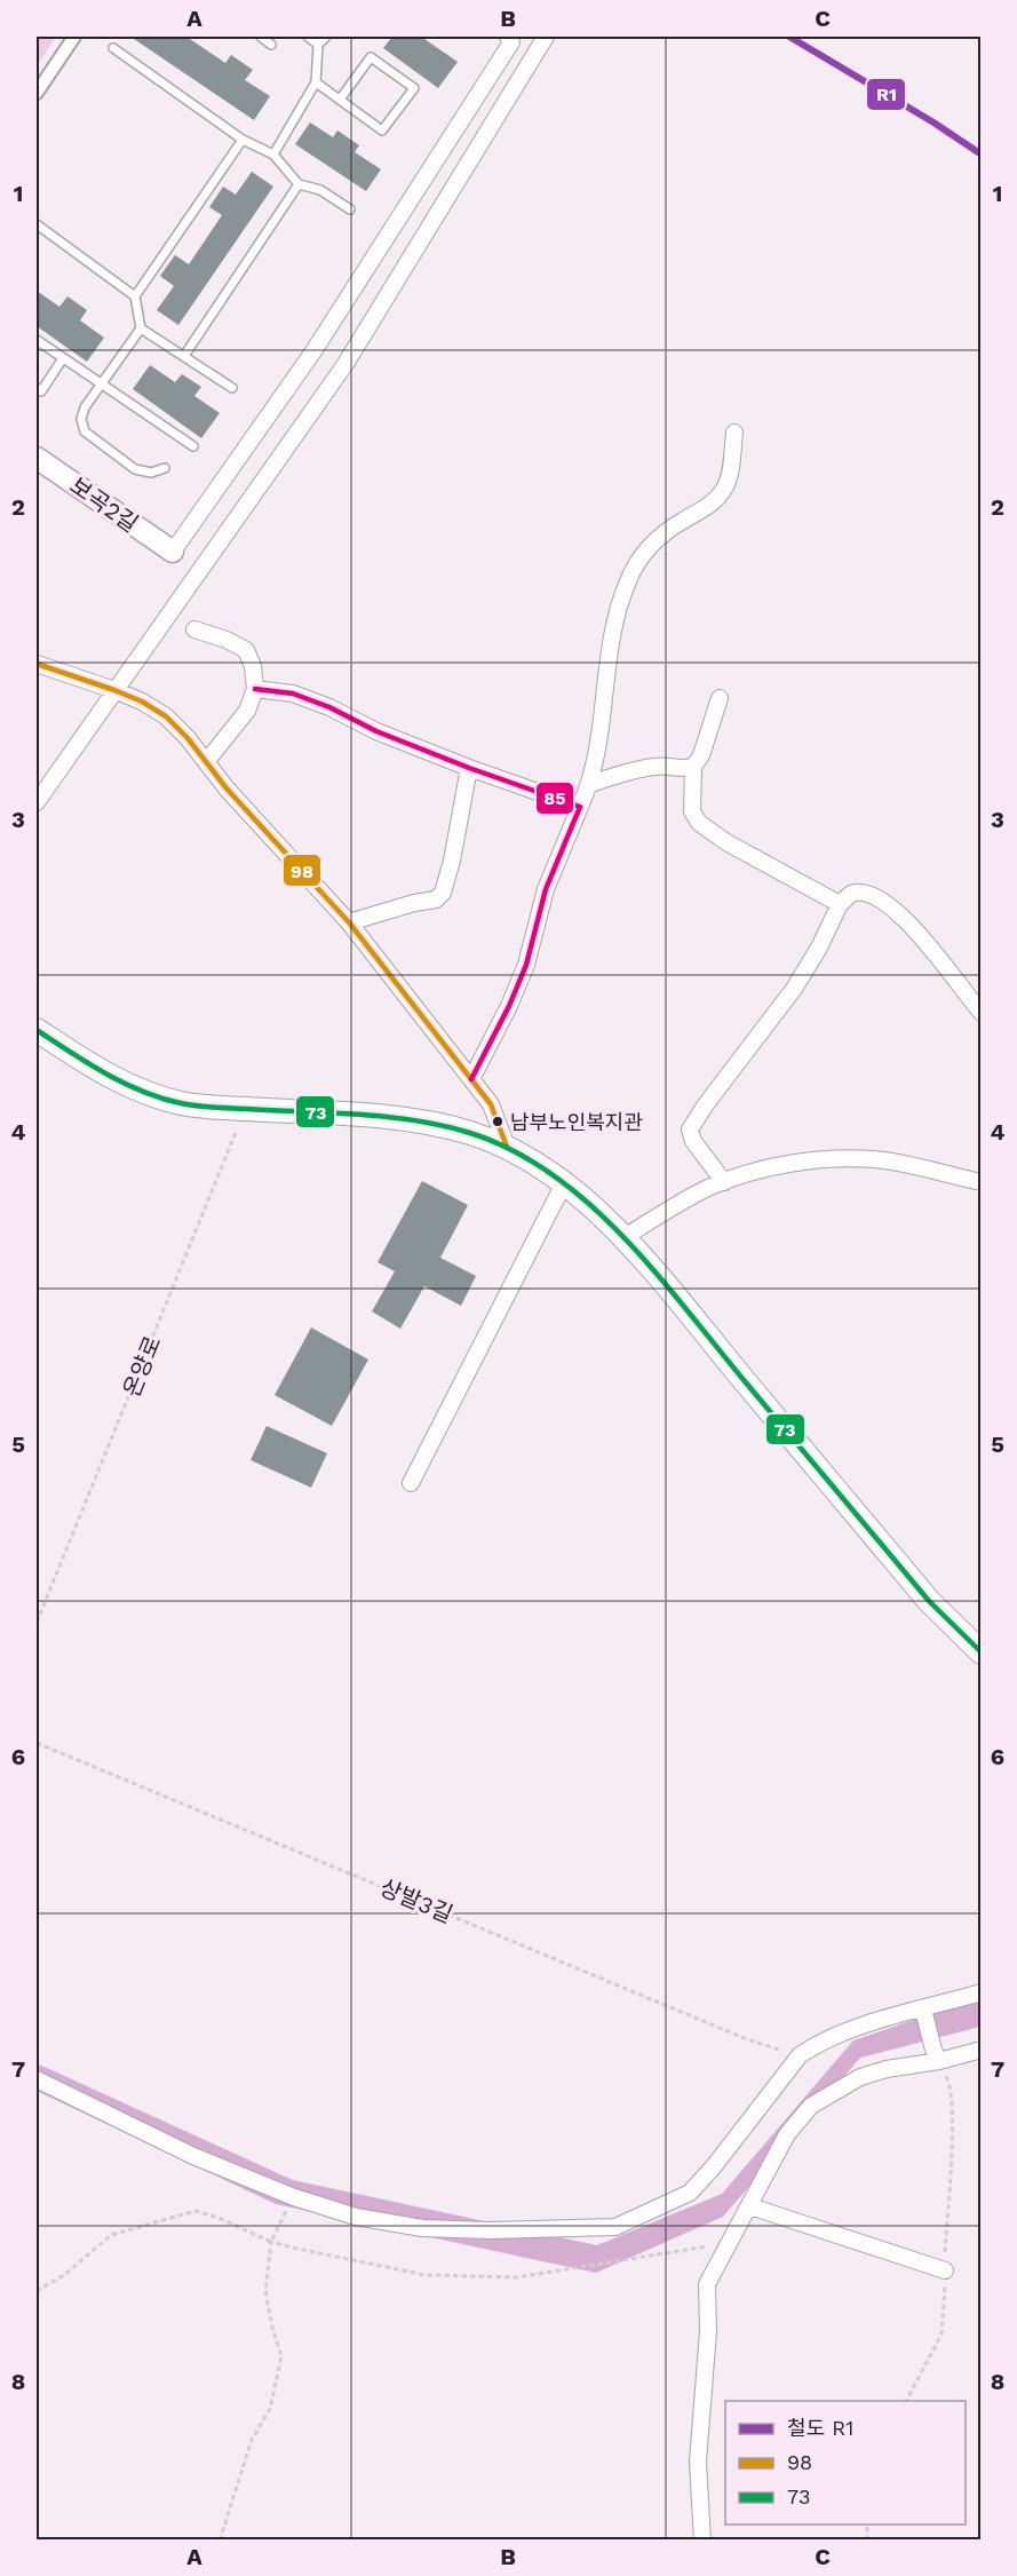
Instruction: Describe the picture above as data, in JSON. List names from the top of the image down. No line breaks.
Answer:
{"streets":{"street":["보곡2길"],"path":["온양로","상발3길"]},"places":["남부노인복지관"],"lines":["rail line R1","transit line 98","transit line 85","transit line 73"],"legend":["철도 R1","98","73"],"grid":{"columns":["A","B","C"],"rows":["1","2","3","4","5","6","7","8"]}}
